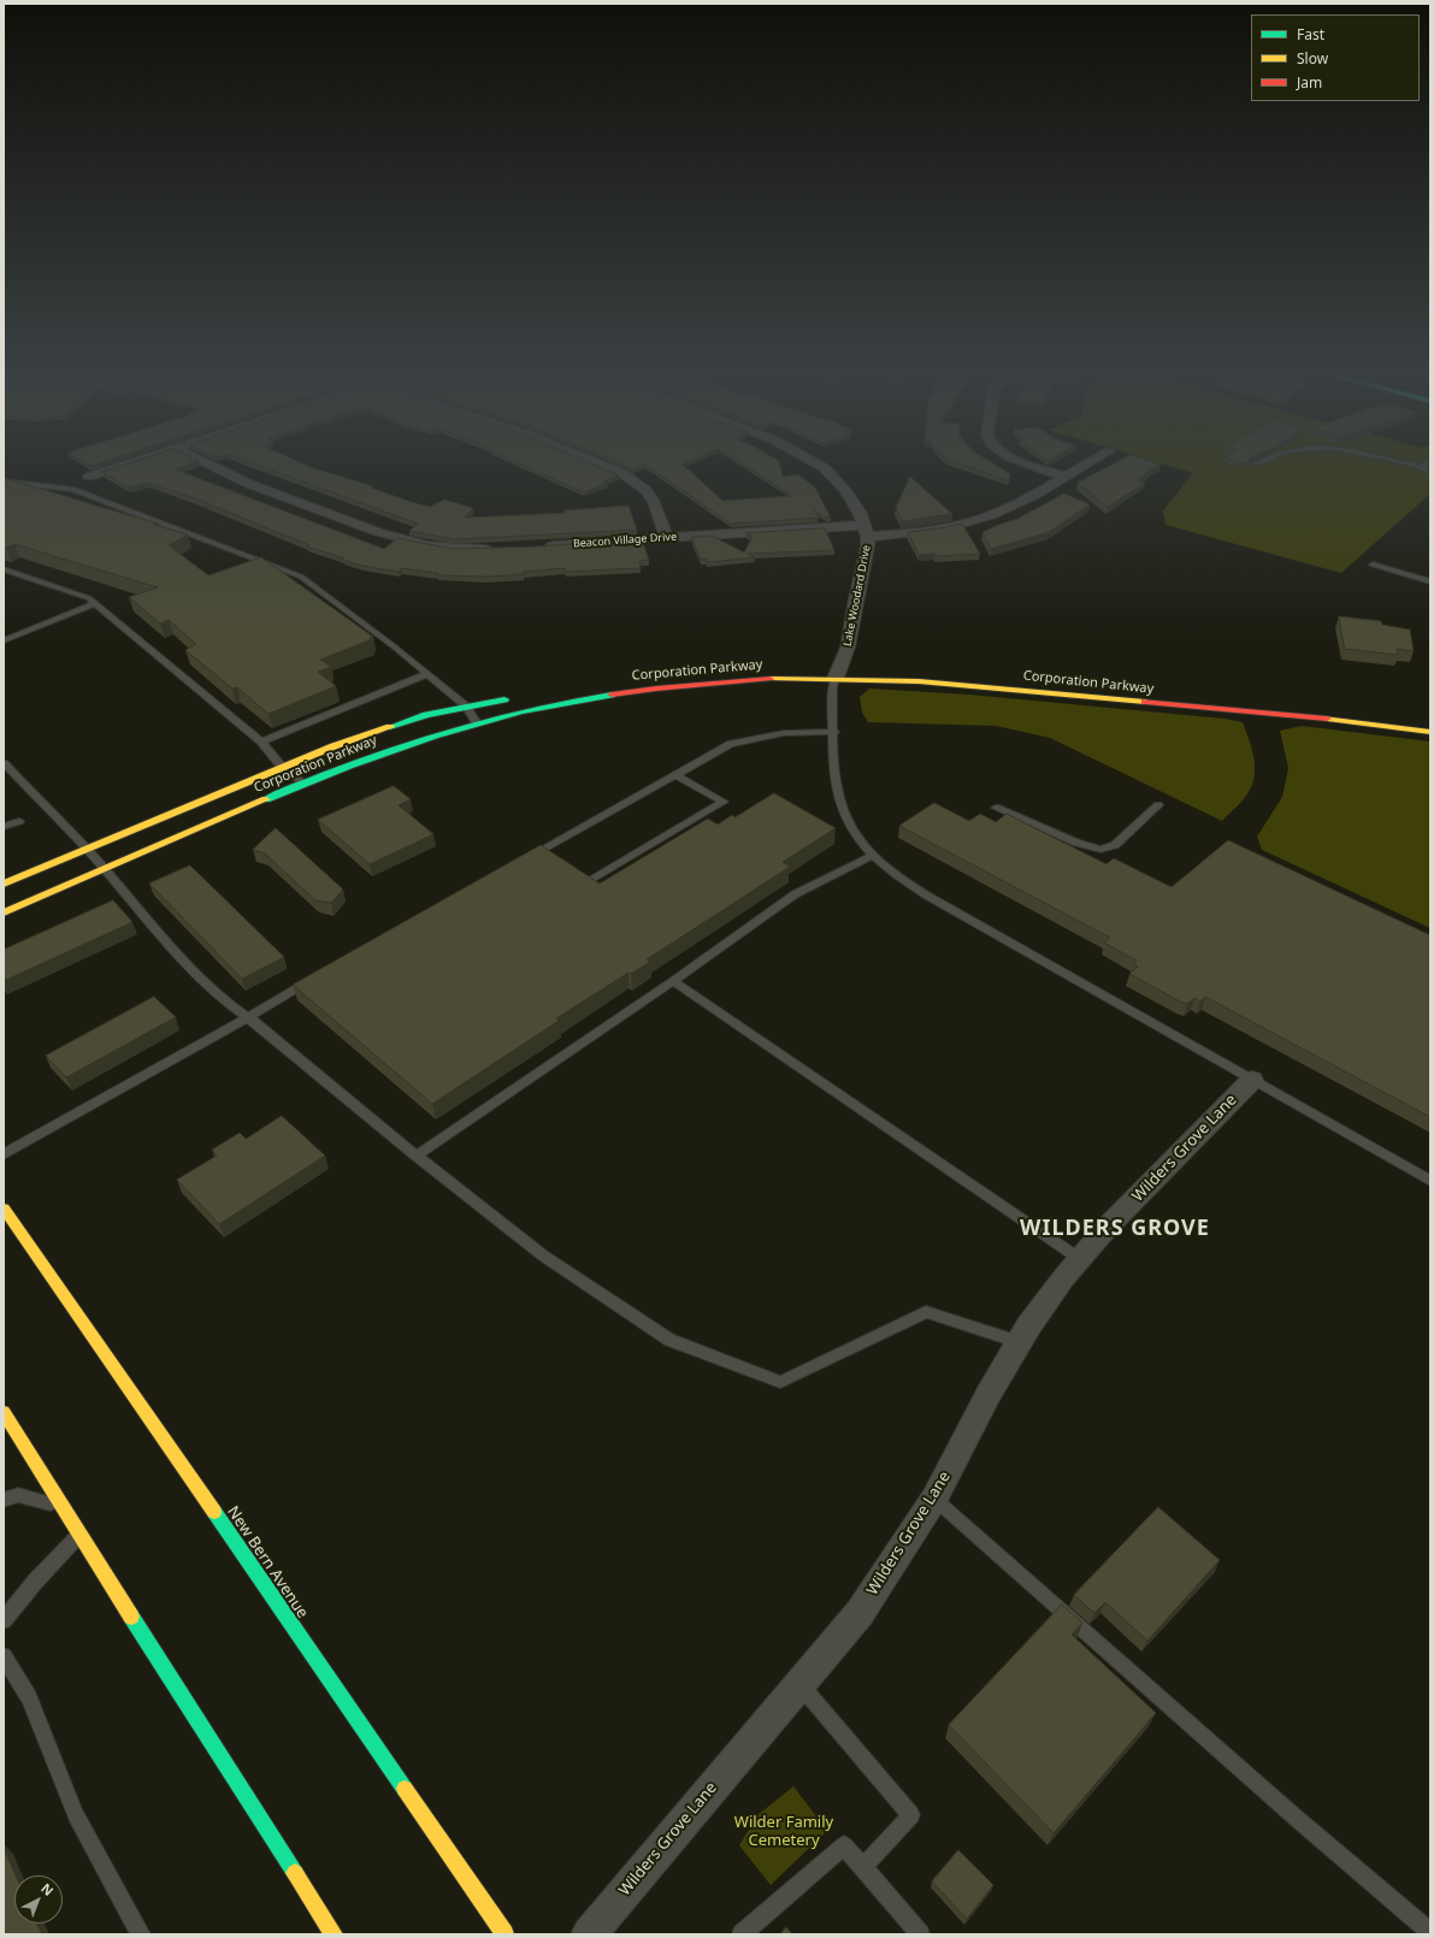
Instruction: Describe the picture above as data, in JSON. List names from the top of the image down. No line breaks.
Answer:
{"streets":{"main road":["Corporation Parkway","New Bern Avenue"],"street":["Beacon Village Drive","Lake Woodard Drive","Wilders Grove Lane"]},"crossings":[["Beacon Village Drive","Lake Woodard Drive"],["Lake Woodard Drive","Corporation Parkway"]],"districts":["WILDERS GROVE"],"parks":["Wilder Family Cemetery"],"legend":["Fast","Slow","Jam"],"north":"top right"}
